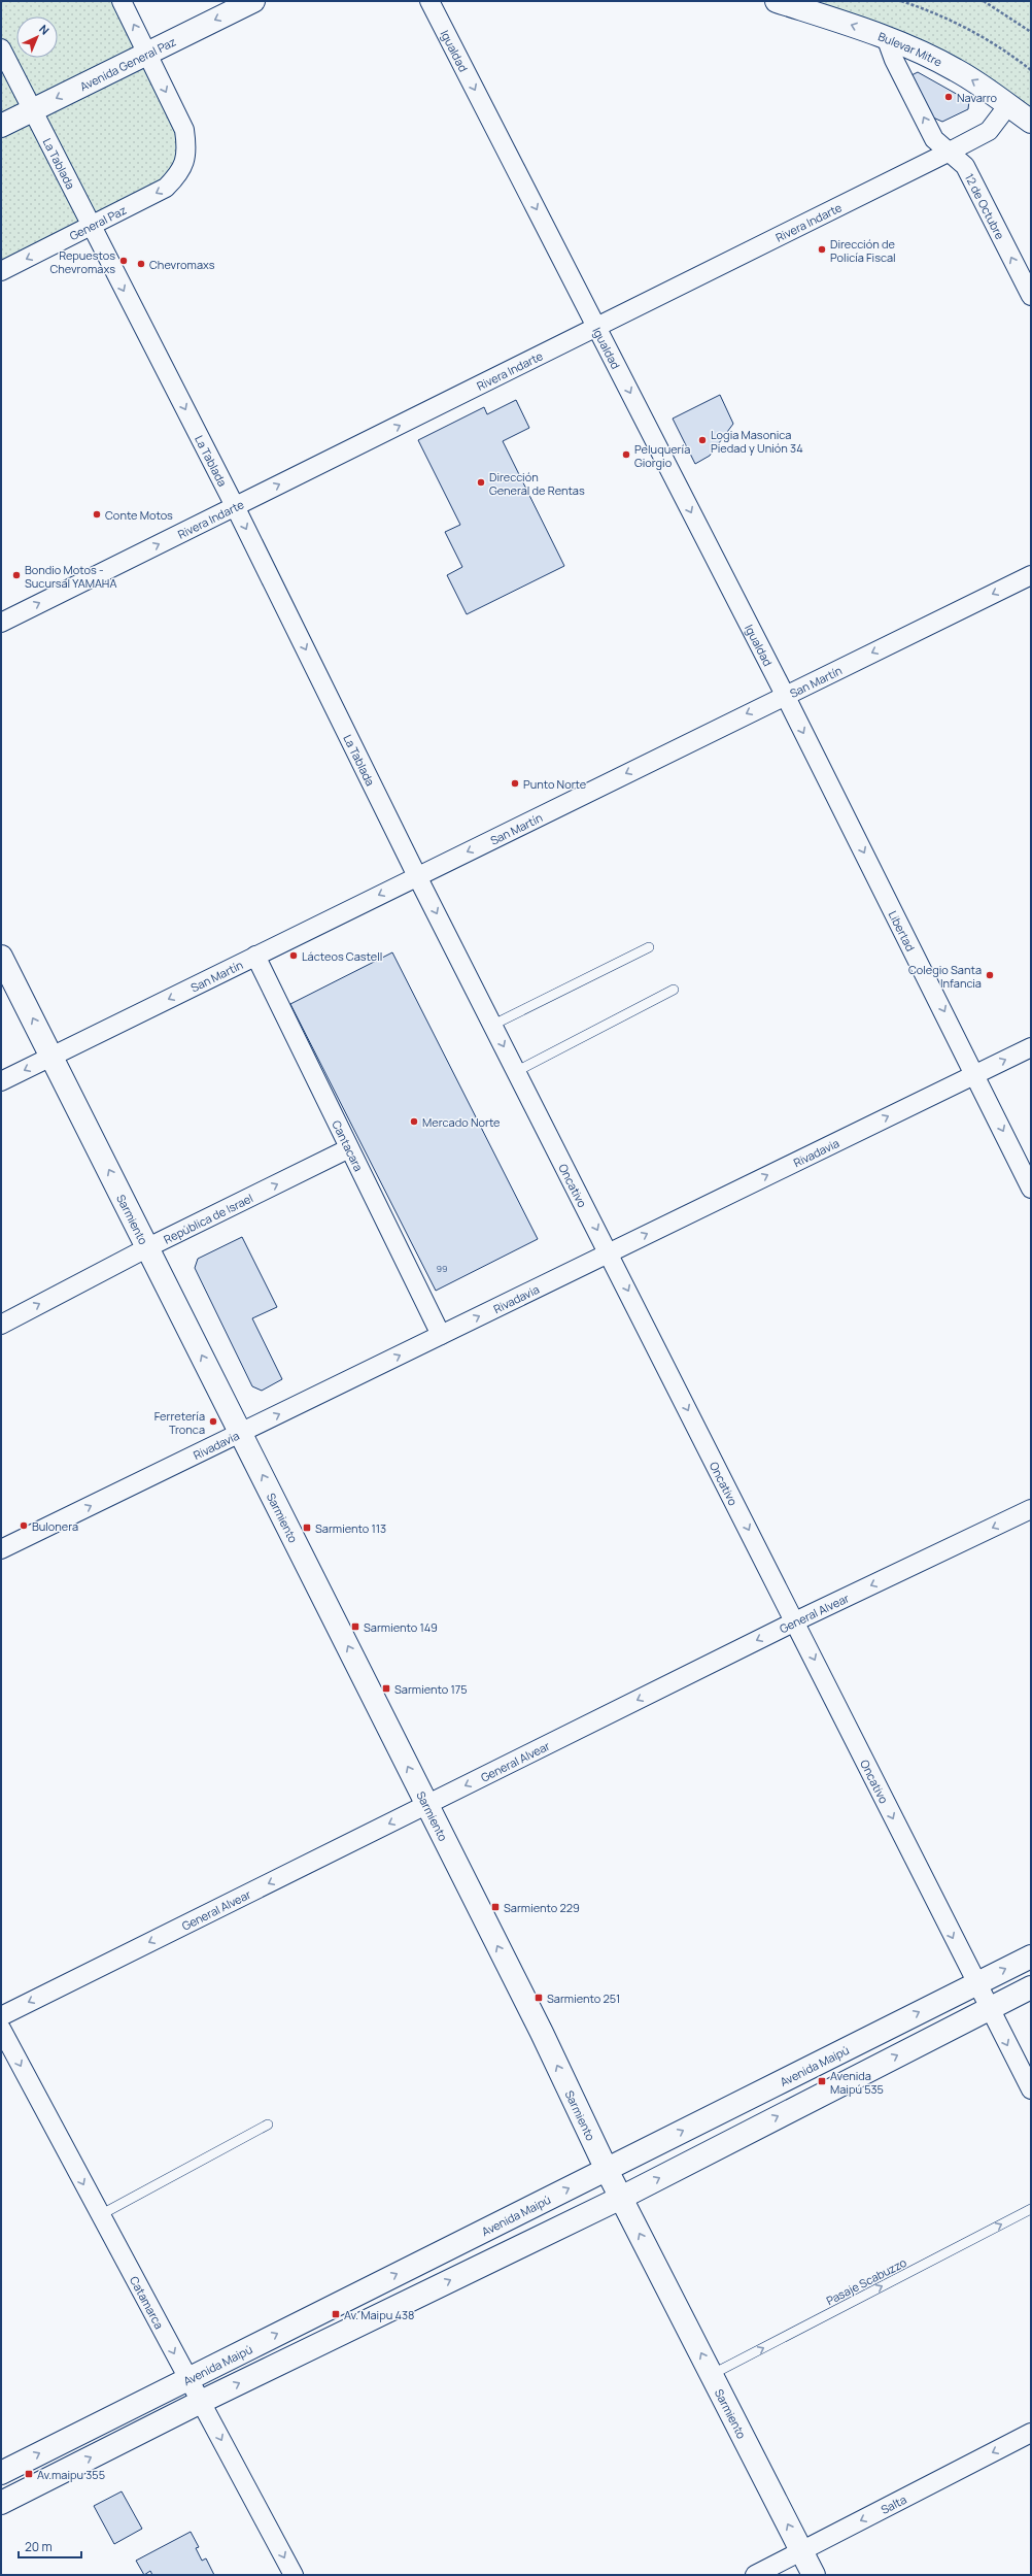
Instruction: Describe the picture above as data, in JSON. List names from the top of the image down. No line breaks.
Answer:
{"streets":{"main road":["Bulevar Mitre","Avenida General Paz","Sarmiento","Avenida Maipú"],"street":["Igualdad","La Tablada","12 de Octubre","Rivera Indarte","General Paz","San Martín","Libertad","Cantacara","Rivadavia","Oncativo","República de Israel","General Alvear","Catamarca","Salta"],"lane":["Pasaje Scabuzzo"]},"crossings":[["Bulevar Mitre","12 de Octubre"],["Bulevar Mitre","Rivera Indarte"],["Igualdad","Rivera Indarte"],["Igualdad","San Martín"],["Igualdad","Libertad"],["Avenida General Paz","La Tablada"],["Avenida General Paz","General Paz"],["La Tablada","Rivera Indarte"],["La Tablada","General Paz"],["La Tablada","San Martín"],["La Tablada","Oncativo"],["12 de Octubre","Rivera Indarte"],["San Martín","Libertad"],["San Martín","Cantacara"],["San Martín","Oncativo"],["San Martín","Sarmiento"],["Libertad","Rivadavia"],["Cantacara","Rivadavia"],["Cantacara","República de Israel"],["Rivadavia","Oncativo"],["Rivadavia","Sarmiento"],["Oncativo","General Alvear"],["Oncativo","Avenida Maipú"],["Sarmiento","República de Israel"],["Sarmiento","General Alvear"],["Sarmiento","Avenida Maipú"],["Sarmiento","Pasaje Scabuzzo"],["Sarmiento","Salta"],["Avenida Maipú","Catamarca"]],"one_way":["Bulevar Mitre","Igualdad","Avenida General Paz","La Tablada","12 de Octubre","Rivera Indarte","San Martín","Libertad","Rivadavia","Oncativo","Sarmiento","República de Israel","General Alvear","Pasaje Scabuzzo","Catamarca","Salta"],"places":{"other":["Navarro","Dirección de Policía Fiscal","Repuestos Chevromaxs","Chevromaxs","Logia Masonica Piedad y Unión 34","Peluquería Giorgio","Dirección General de Rentas","Conte Motos","Bondio Motos - Sucursal YAMAHA","Punto Norte","Lácteos Castell","Colegio Santa Infancia","Mercado Norte","Ferretería Tronca","Bulonera"],"transit":["Sarmiento 113","Sarmiento 149","Sarmiento 175","Sarmiento 229","Sarmiento 251","Avenida Maipú 535","Av. Maipu 438","Av.maipu 355"]},"house_numbers":["99"],"scale_bar":"20 m","north":"top right"}
